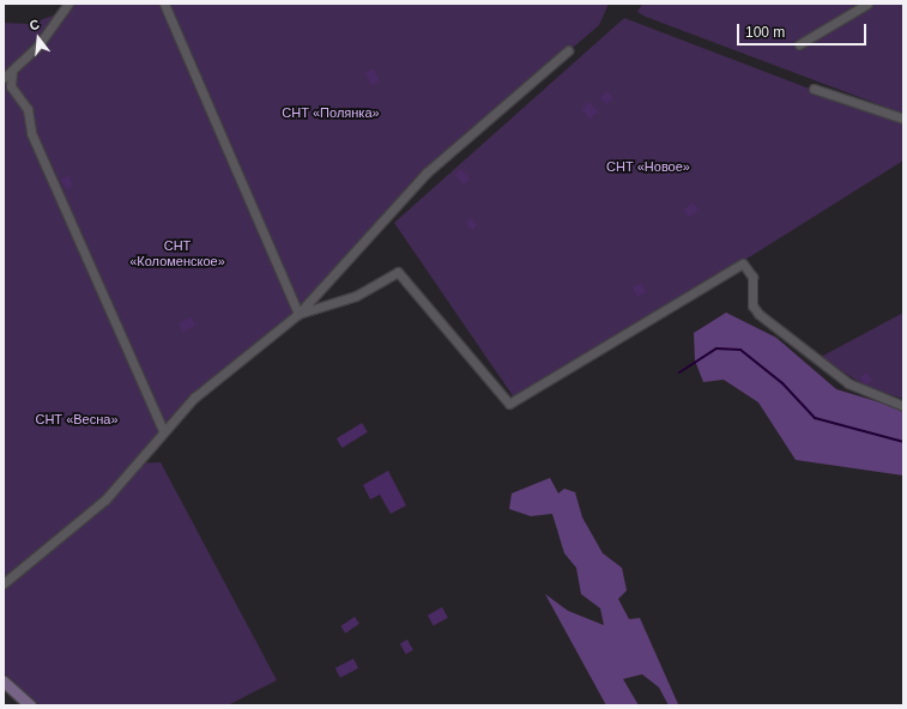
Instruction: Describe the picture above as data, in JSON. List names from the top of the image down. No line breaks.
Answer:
{"parks":["СНТ «Полянка»","СНТ «Новое»","СНТ «Коломенское»","СНТ «Весна»"],"scale_bar":"100 m","north":"top"}
